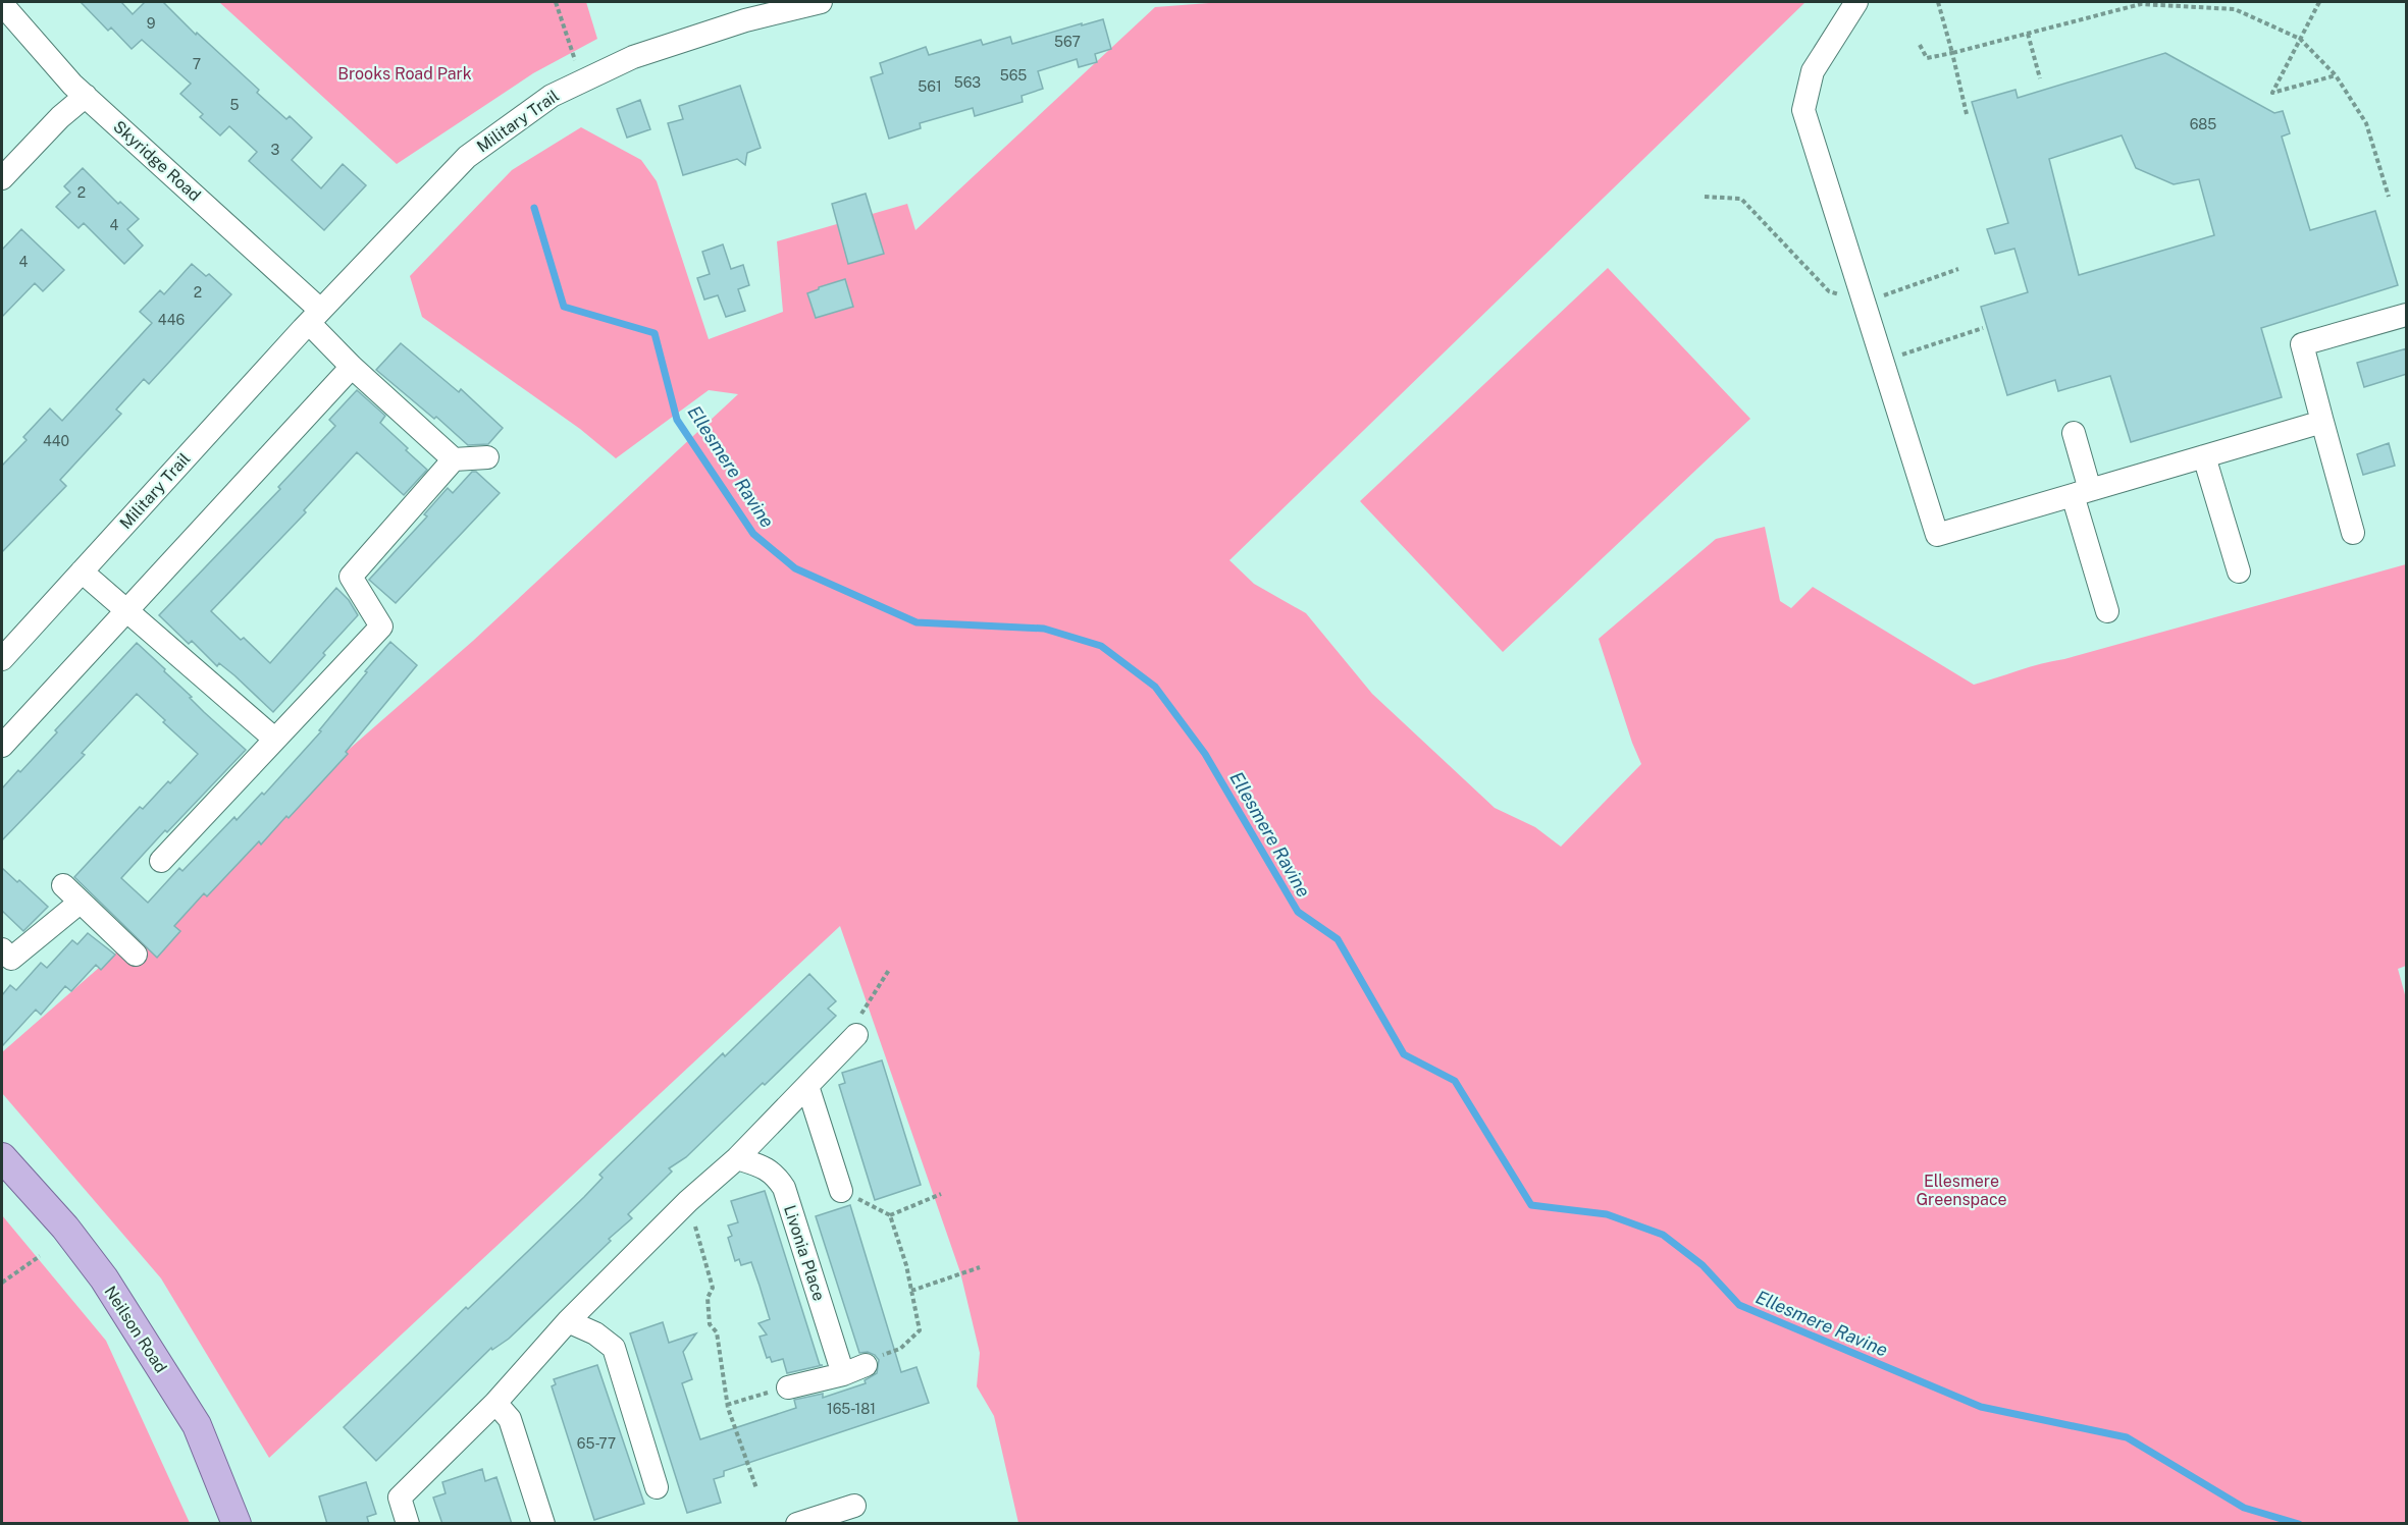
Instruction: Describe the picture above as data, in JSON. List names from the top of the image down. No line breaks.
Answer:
{"streets":{"main road":["Neilson Road"],"street":["Military Trail","Skyridge Road","Livonia Place"]},"crossings":[["Military Trail","Skyridge Road"]],"water":["Ellesmere Ravine"],"parks":["Brooks Road Park","Ellesmere Greenspace"],"house_numbers":["9","567","7","565","563","561","5","685","3","2","4","4","2","446","440","165-181","65-77"]}
